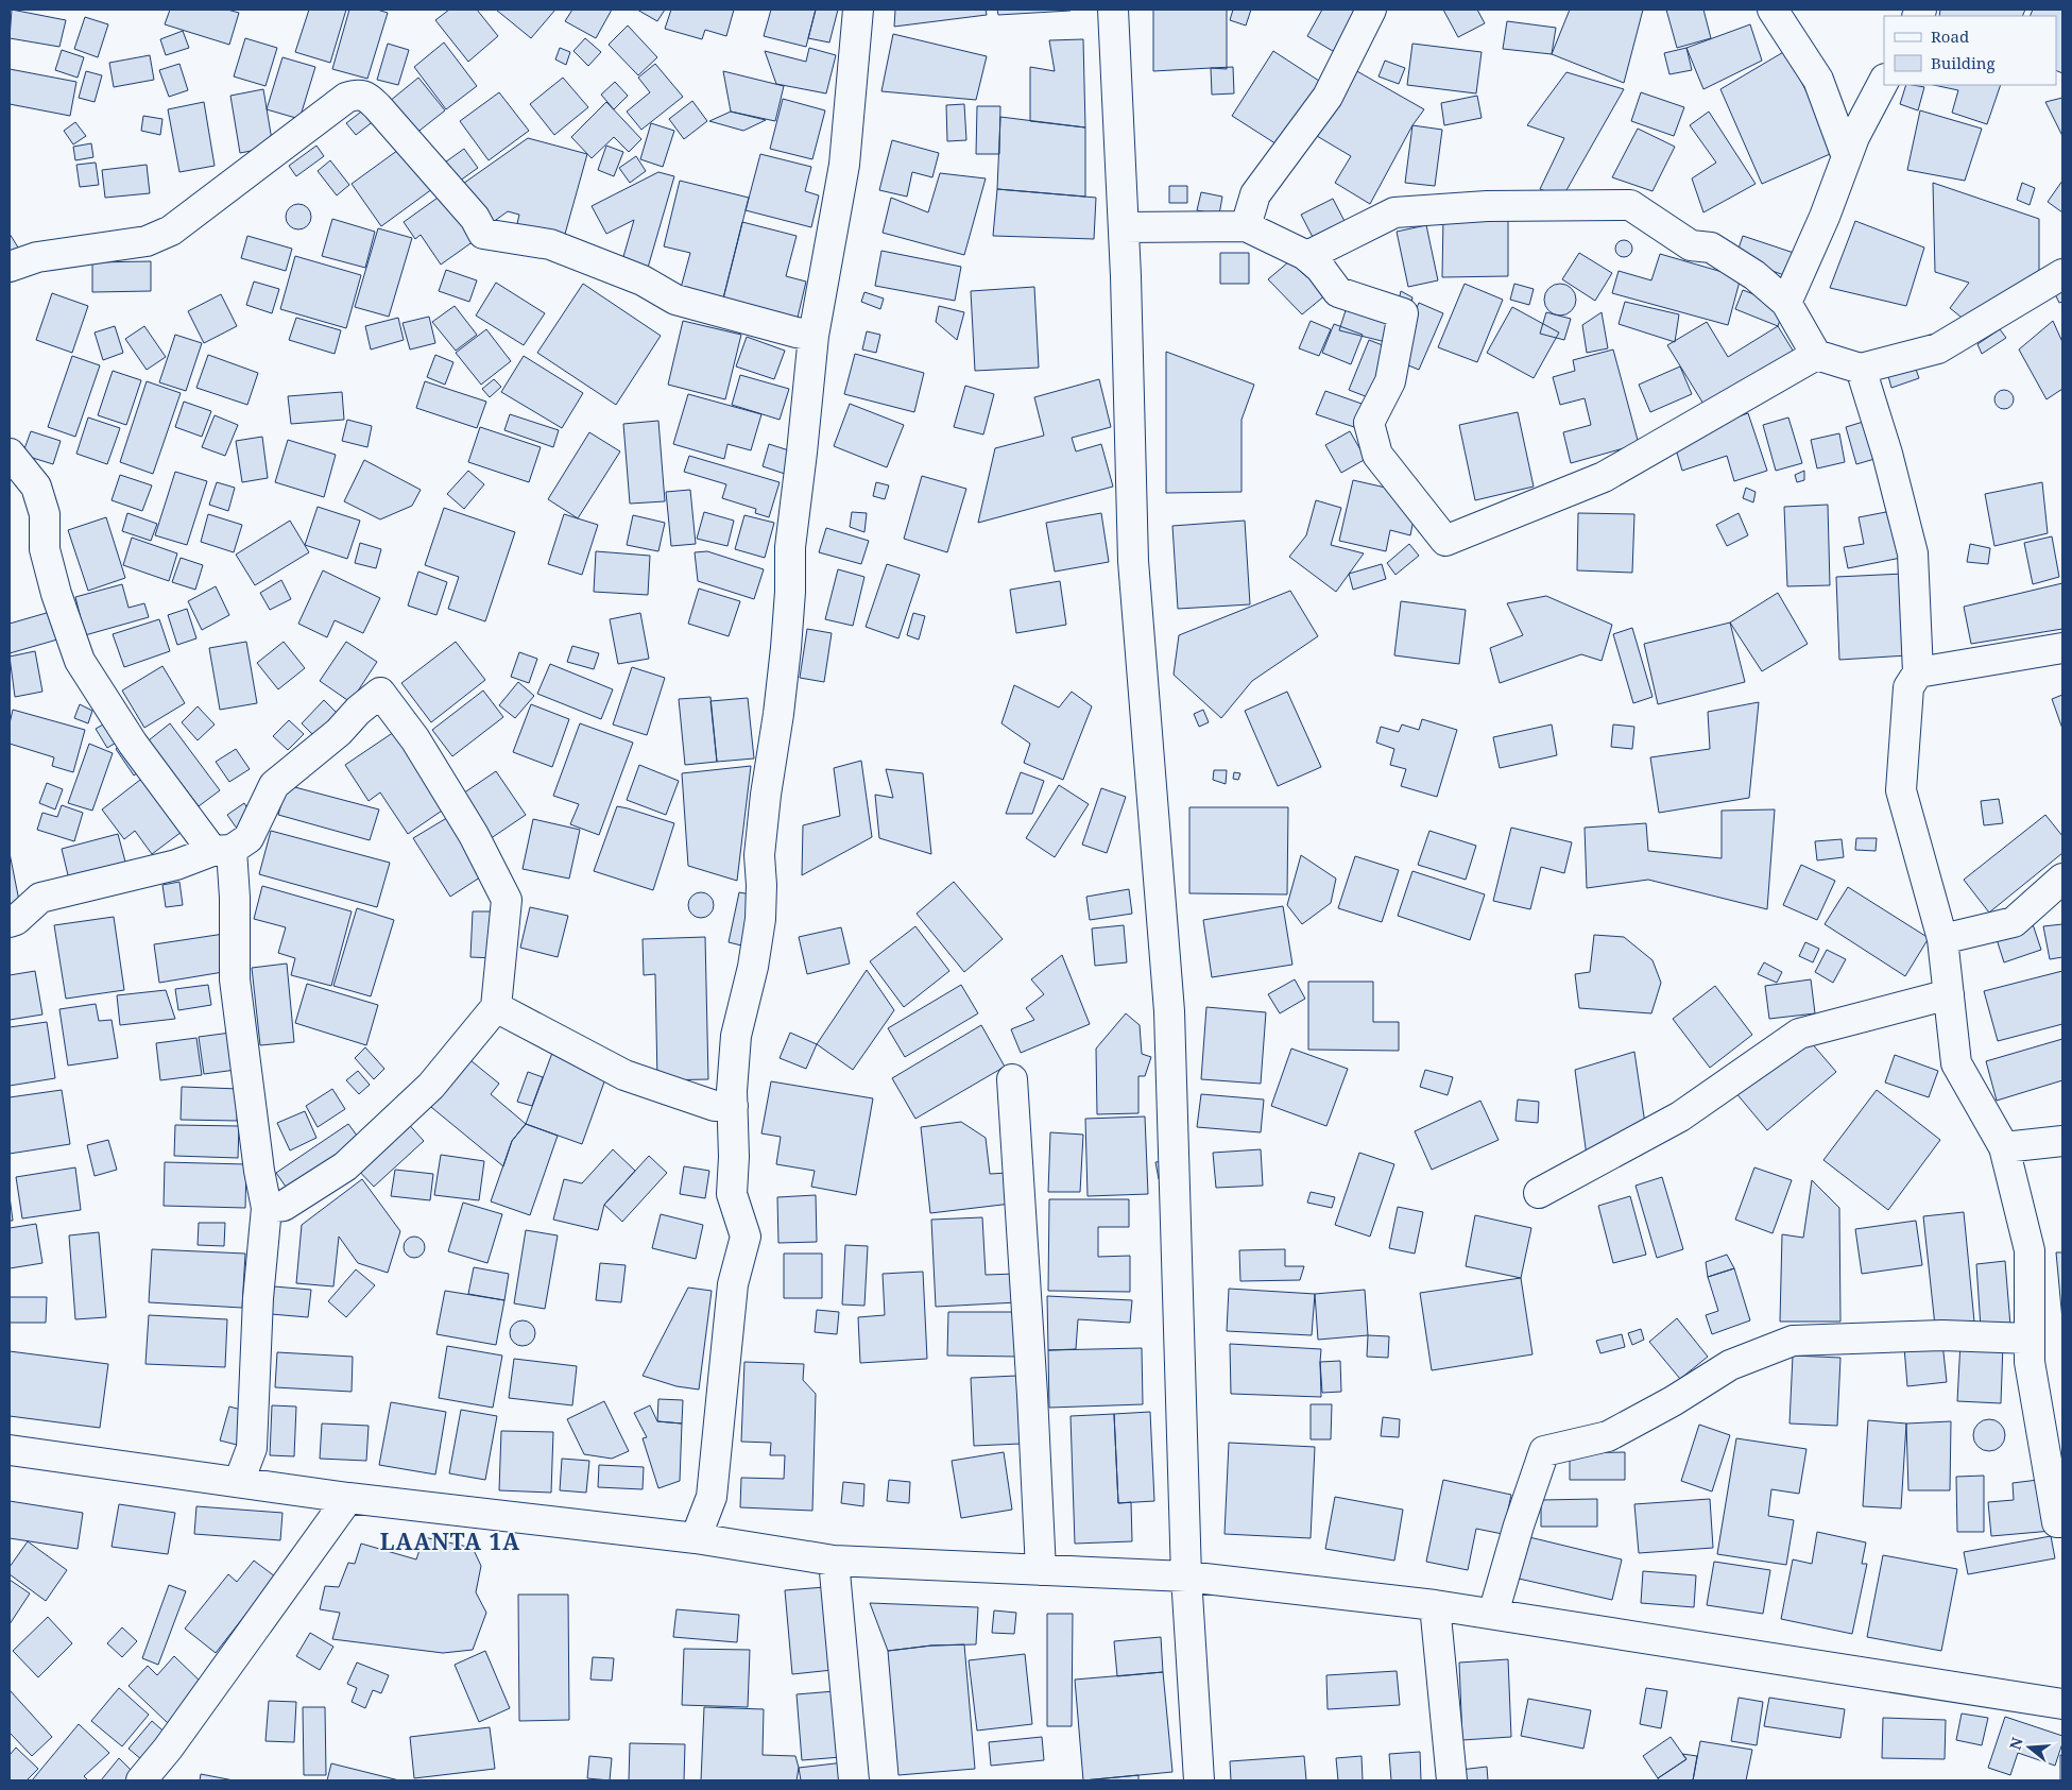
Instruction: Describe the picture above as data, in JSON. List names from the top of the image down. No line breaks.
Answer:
{"districts":["LAANTA 1A"],"legend":["Road","Building"],"north":"left"}
